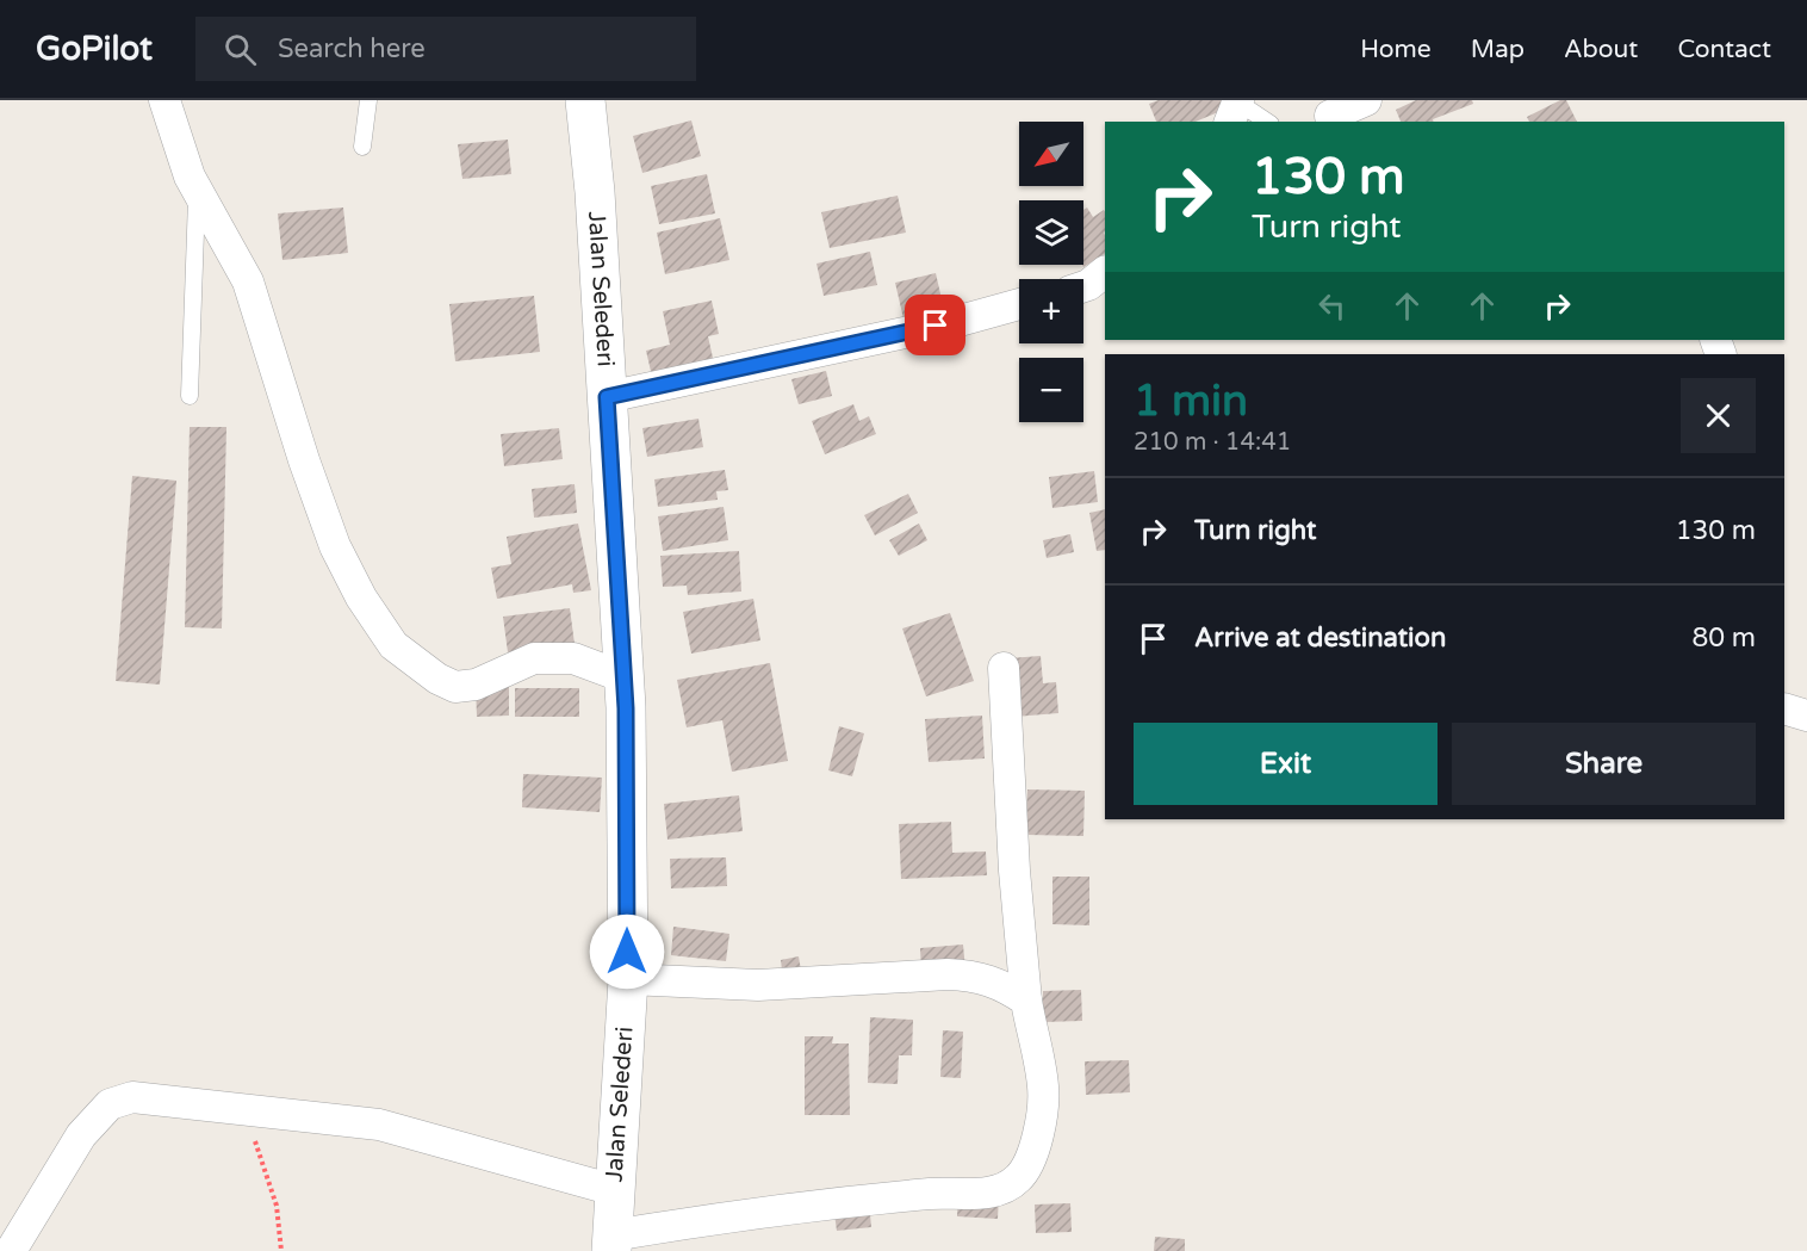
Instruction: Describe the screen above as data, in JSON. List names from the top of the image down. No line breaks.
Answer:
{"streets":{"street":["Jalan Selederi"]},"north":"bottom left","page":{"header":"GoPilot","search":"Search here","nav":["Home","Map","About","Contact"],"map_buttons":["+","−"],"turn":["130 m","Turn right"],"heading":["1 min","210 m · 14:41"],"list":[{"name":"Turn right","value":"130 m"},{"name":"Arrive at destination","value":"80 m"}],"buttons":["Exit","Share"]}}
